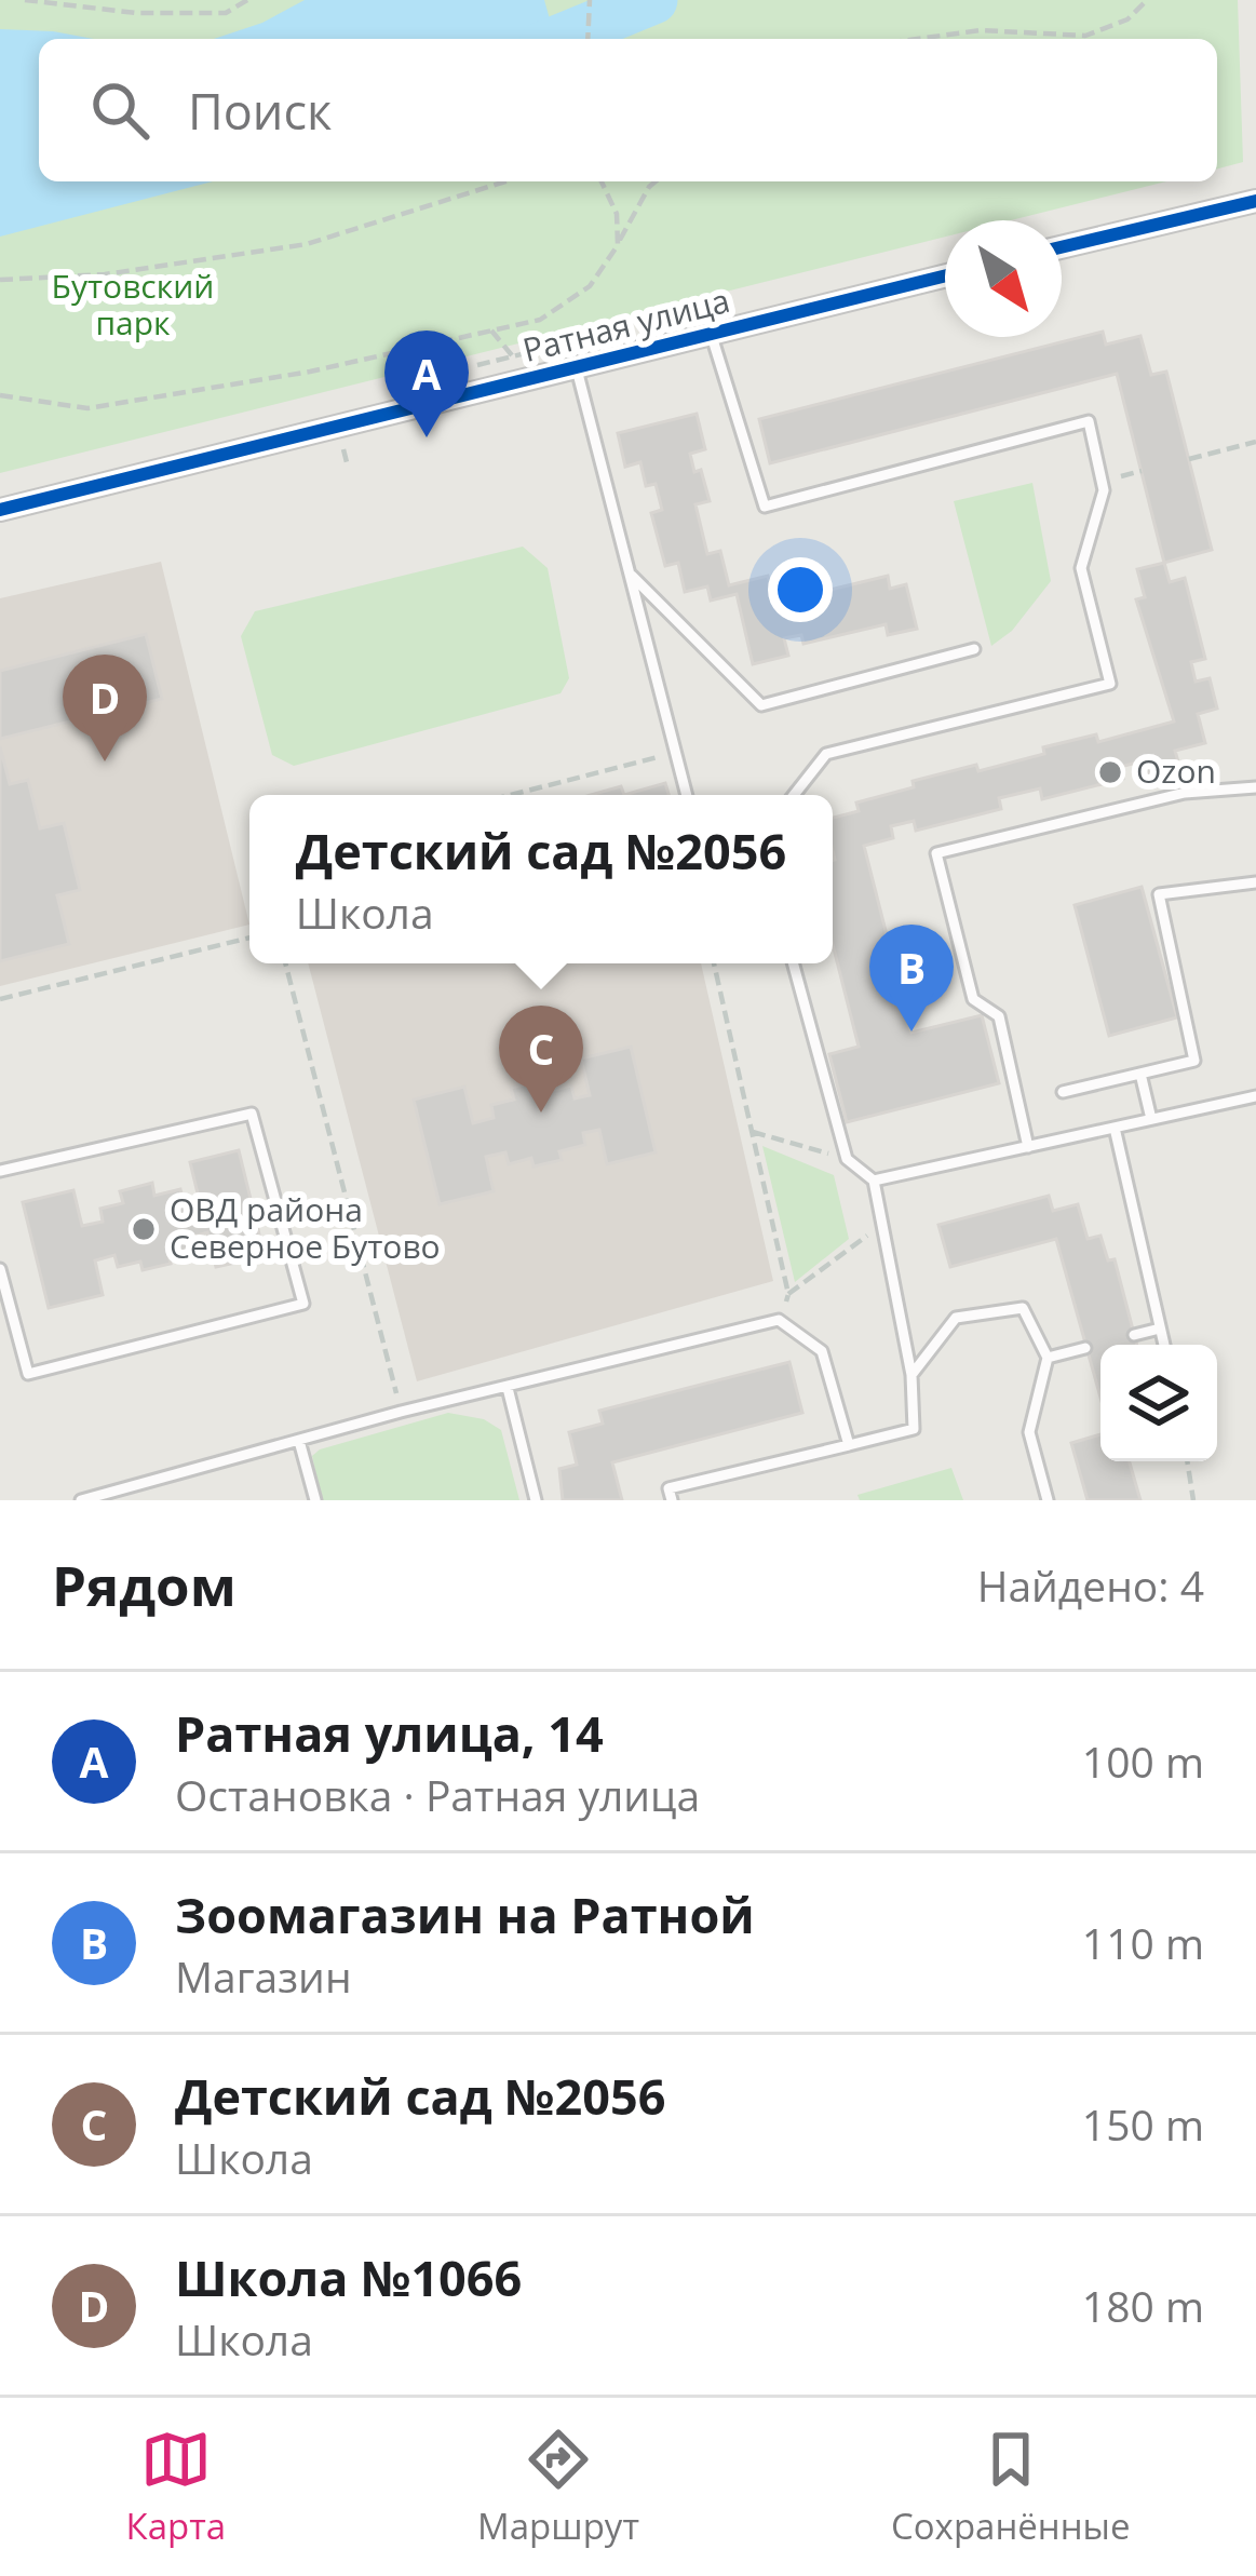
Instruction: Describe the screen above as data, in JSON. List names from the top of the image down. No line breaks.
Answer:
{"streets":{"street":["Ратная улица"]},"parks":["Бутовский парк"],"places":["Ozon","ОВД района Северное Бутово"],"north":"bottom right","page":{"search":"Поиск","pins":["A","D","B","C"],"popup":["Детский сад №2056","Школа"],"heading":["Рядом","Найдено: 4"],"list":[{"mark":"A","name":"Ратная улица, 14","note":"Остановка · Ратная улица","value":"100 m"},{"mark":"B","name":"Зоомагазин на Ратной","note":"Магазин","value":"110 m"},{"mark":"C","name":"Детский сад №2056","note":"Школа","value":"150 m"},{"mark":"D","name":"Школа №1066","note":"Школа","value":"180 m"}],"nav":["Карта","Маршрут","Сохранённые"]}}
